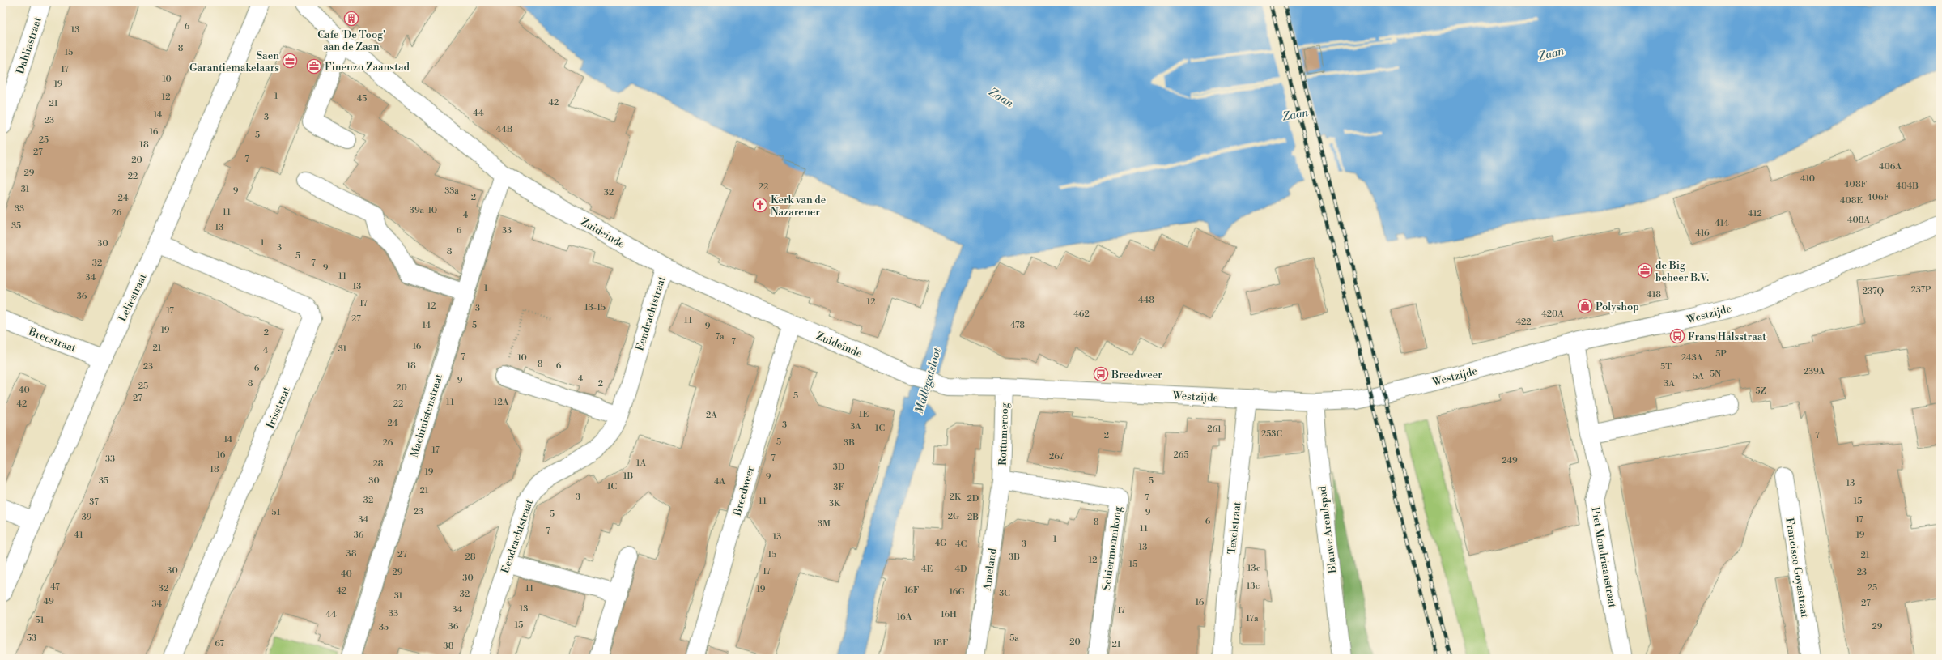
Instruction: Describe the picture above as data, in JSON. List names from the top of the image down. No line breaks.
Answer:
{"streets":{"street":["Dahliastraat","Zuideinde","Leliestraat","Eendrachtstraat","Westzijde","Breestraat","Irisstraat","Machinistenstraat","Rottumeroog","Breedweer","Texelstraat","Blauwe Arendspad","Schiermonnikoog","Piet Mondriaanstraat","Francisco Goyastraat","Ameland"]},"crossings":[["Zuideinde","Eendrachtstraat"],["Zuideinde","Westzijde"],["Zuideinde","Machinistenstraat"],["Zuideinde","Breedweer"],["Leliestraat","Breestraat"],["Leliestraat","Irisstraat"],["Westzijde","Rottumeroog"],["Westzijde","Texelstraat"],["Westzijde","Blauwe Arendspad"],["Westzijde","Piet Mondriaanstraat"],["Rottumeroog","Schiermonnikoog"],["Rottumeroog","Ameland"],["Schiermonnikoog","Ameland"]],"water":["Zaan","Mallegatsloot"],"places":{"building":["Cafe 'De Toog' aan de Zaan"],"office":["Saen Garantiemakelaars","Finenzo Zaanstad","de Big beheer B.V."],"church":["Kerk van de Nazarener"],"shop":["Polyshop"],"bus stop":["Frans Halsstraat","Breedweer"]},"house_numbers":["6","13","8","15","17","10","19","1","12","45","42","21","44","14","3","23","44B","16","5","25","18","27","7","20","406A","29","22","410","408F","404B","22","31","9","33a","32","2","406F","24","408E","33","39a-10","11","26","412","4","408A","414","35","13","6","33","416","1","30","3","8","5","32","7","9","11","34","13","1","237P","237Q","418","36","448","12","17","12","13-15","3","17","462","420A","27","11","422","14","5","478","9","19","2","7a","7","16","21","31","4","5P","7","10","243A","8","18","6","23","5T","6","239A","5N","5A","4","9","8","2","3A","25","20","40","5Z","5","27","11","12A","42","22","1E","2A","24","3","3A","1C","261","253C","2","7","14","5","26","3B","17","16","265","267","7","33","249","1A","28","3D","18","19","1B","9","35","30","5","4A","13","1C","3F","21","3","2K","7","2D","32","11","15","37","3K","23","51","9","5","2G","39","2B","34","17","6","8","3M","11","7","41","36","19","13","1","4G","4C","3","13","38","27","15","21","28","3B","12","15","13c","4E","4D","30","17","29","23","40","30","13e","47","25","32","11","19","16F","42","16G","3C","32","31","49","16","27","34","13","34","17","33","44","16H","16A","17a","51","15","36","29","35","53","5a","20","18F","67","21","38"]}
